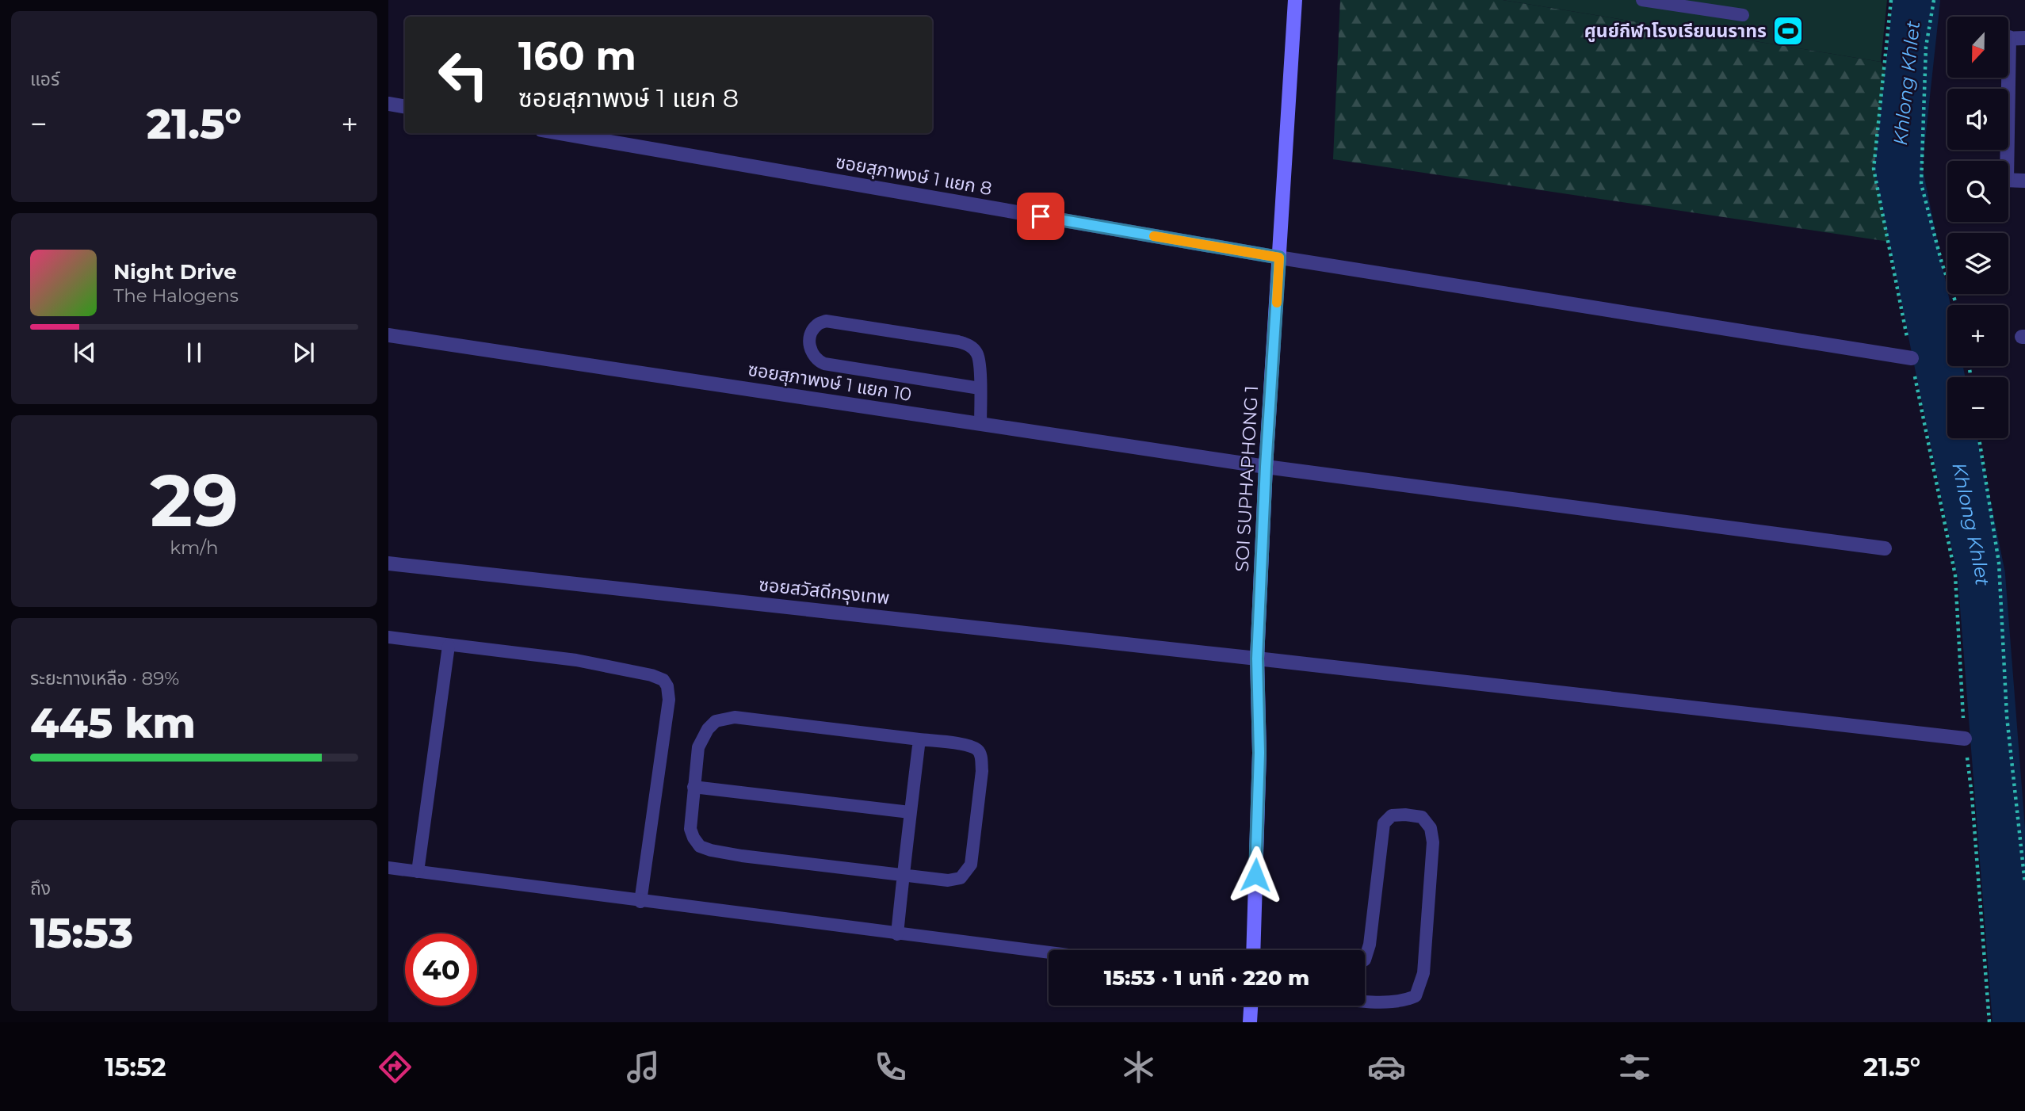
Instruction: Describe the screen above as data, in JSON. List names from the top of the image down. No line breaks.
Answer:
{"streets":{"street":["ซอยสุภาพงษ์ 1 แยก 8","ซอยสุภาพงษ์ 1 แยก 10","SOI SUPHAPHONG 1","ซอยสวัสดีกรุงเทพ"]},"crossings":[["ซอยสุภาพงษ์ 1 แยก 8","SOI SUPHAPHONG 1"],["ซอยสุภาพงษ์ 1 แยก 10","SOI SUPHAPHONG 1"],["SOI SUPHAPHONG 1","ซอยสวัสดีกรุงเทพ"]],"water":["Khlong Khlet"],"places":{"sports":["ศูนย์กีฬาโรงเรียนนราทร"]},"north":"bottom","page":{"tile":["แอร์",["29","km/h"],["ระยะทางเหลือ · 89%","445 km"],["ถึง","15:53"]],"map_buttons":["+","−"],"turn":["160 m","ซอยสุภาพงษ์ 1 แยก 8"],"heat":["−","21.5°","+"],"song":["Night Drive","The Halogens"],"limit":"40","trip":"15:53 · 1 นาที · 220 m","tabs":["15:52","21.5°"]}}
